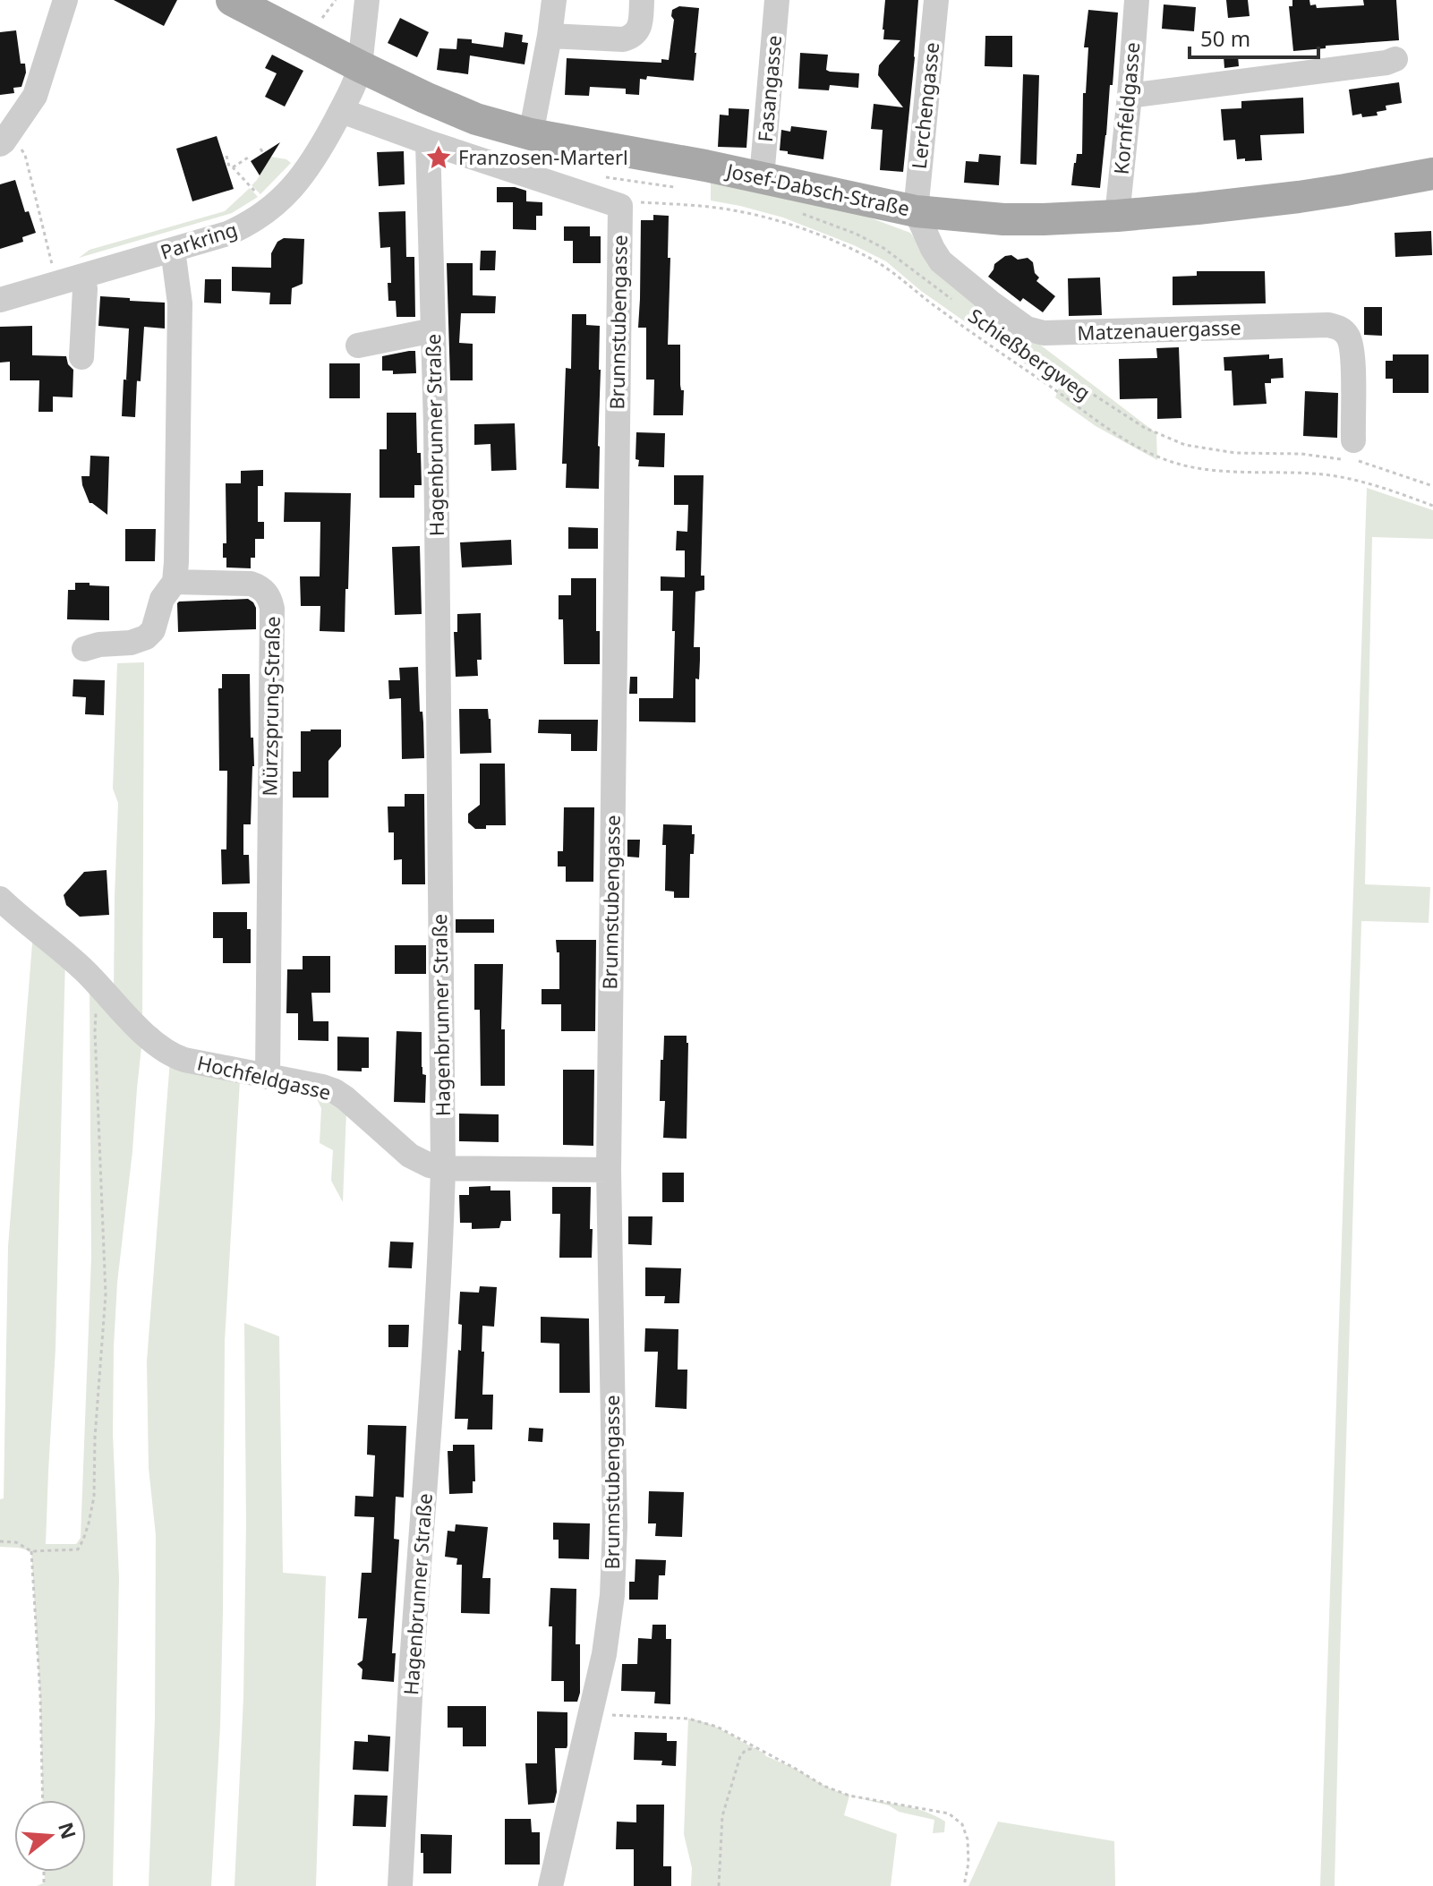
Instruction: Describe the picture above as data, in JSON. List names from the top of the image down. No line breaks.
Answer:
{"streets":{"main road":["Josef-Dabsch-Straße"],"street":["Fasangasse","Lerchengasse","Kornfeldgasse","Parkring","Brunnstubengasse","Matzenauergasse","Hagenbrunner Straße","Mürzsprung-Straße","Hochfeldgasse"],"path":["Schießbergweg"]},"crossings":[["Fasangasse","Josef-Dabsch-Straße"],["Lerchengasse","Josef-Dabsch-Straße"],["Lerchengasse","Matzenauergasse"],["Kornfeldgasse","Josef-Dabsch-Straße"],["Josef-Dabsch-Straße","Parkring"],["Josef-Dabsch-Straße","Matzenauergasse"],["Parkring","Brunnstubengasse"],["Brunnstubengasse","Schießbergweg"],["Brunnstubengasse","Hagenbrunner Straße"],["Brunnstubengasse","Hochfeldgasse"],["Hagenbrunner Straße","Hochfeldgasse"],["Mürzsprung-Straße","Hochfeldgasse"]],"places":{"place":["Franzosen-Marterl"]},"scale_bar":"50 m","north":"right"}
